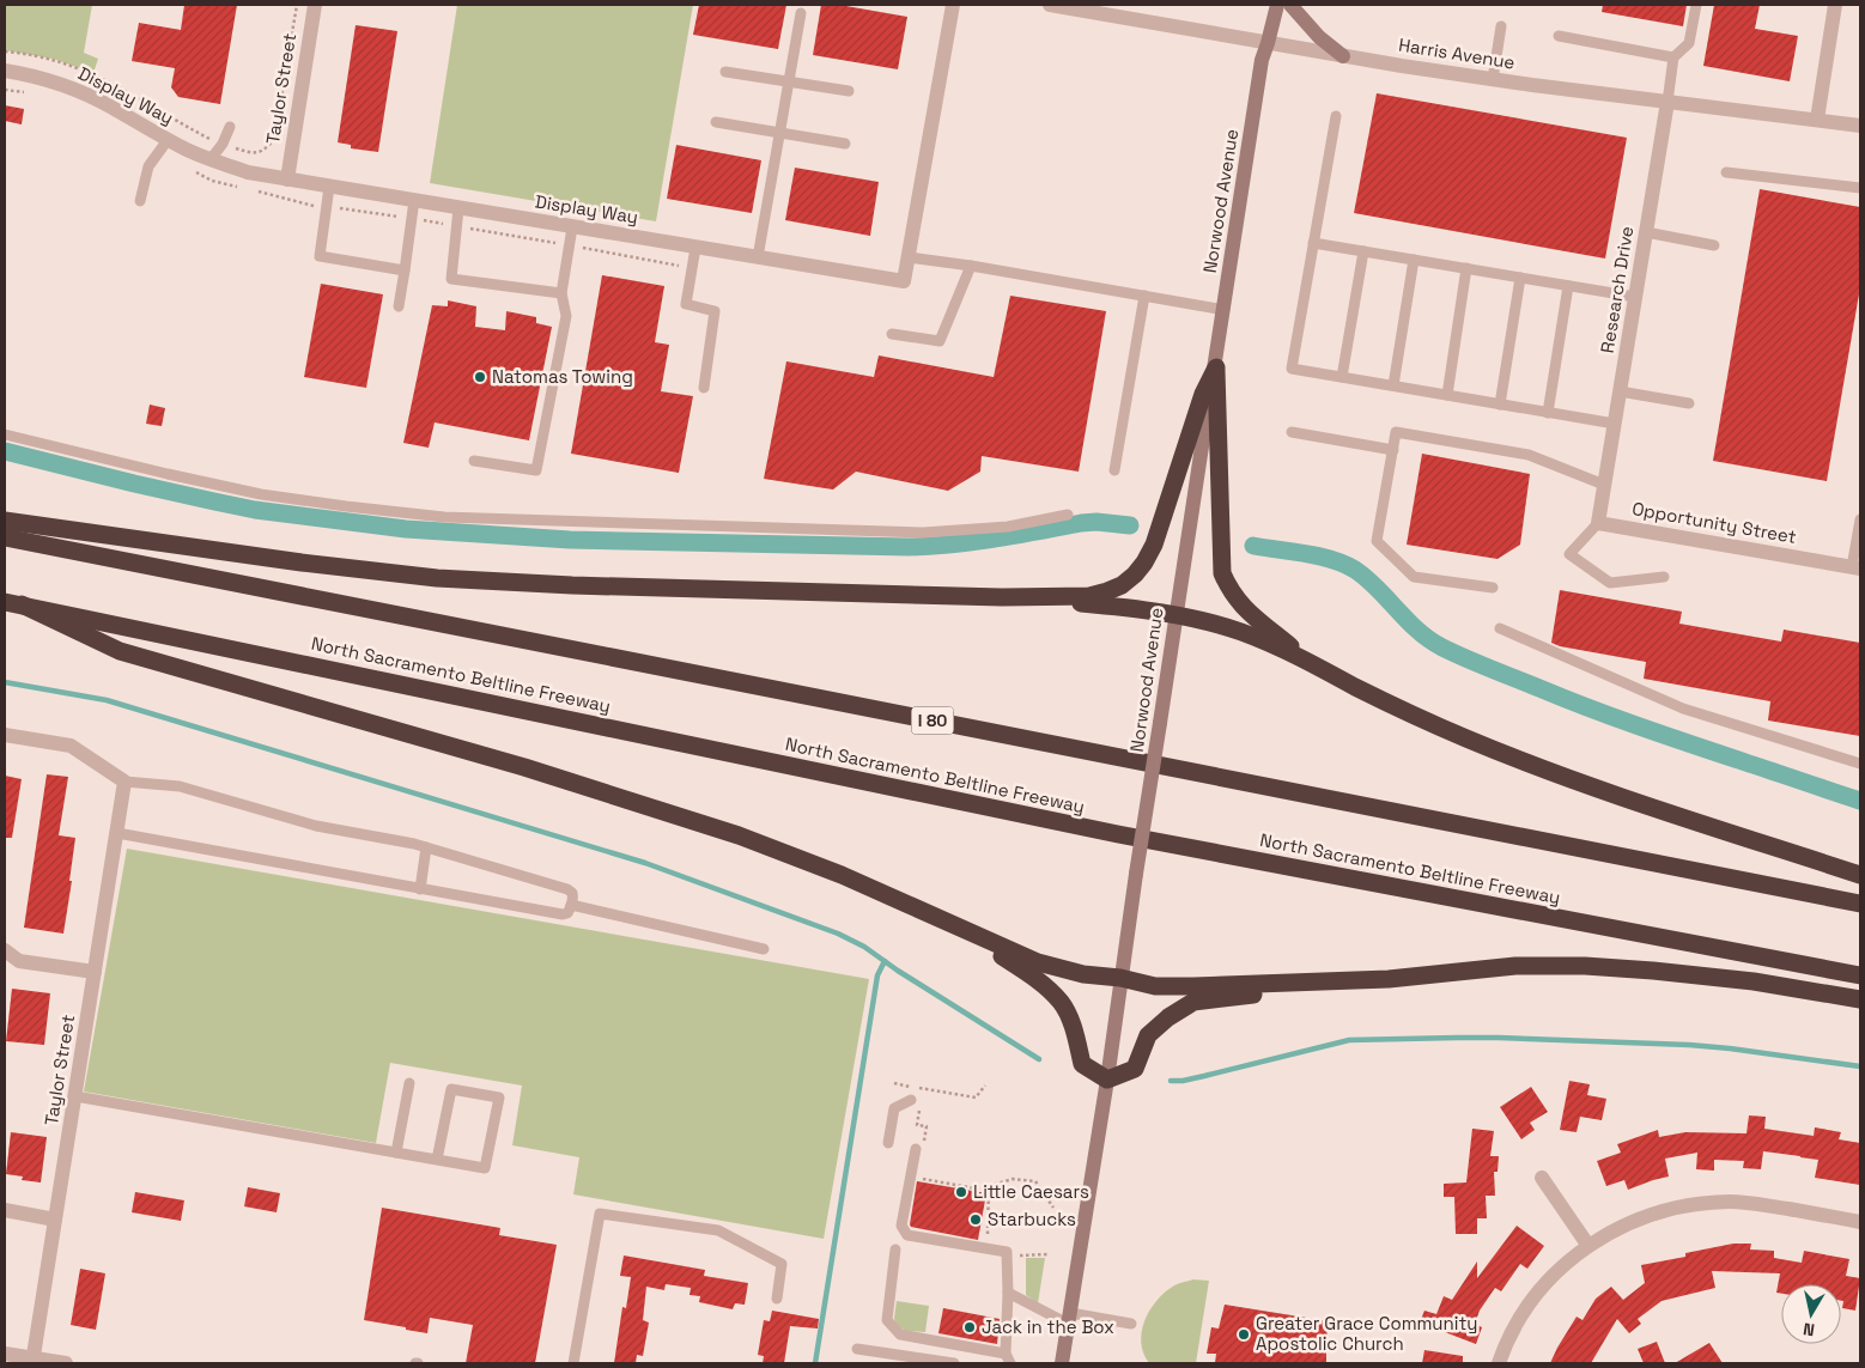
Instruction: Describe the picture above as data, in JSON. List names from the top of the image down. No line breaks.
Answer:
{"streets":{"highway":["North Sacramento Beltline Freeway","I 80"],"main road":["Norwood Avenue"],"street":["Harris Avenue","Taylor Street","Display Way","Research Drive","Opportunity Street"]},"crossings":[["Harris Avenue","Norwood Avenue"],["Harris Avenue","Research Drive"],["Taylor Street","Display Way"]],"places":["Natomas Towing","Little Caesars","Starbucks","Jack in the Box","Greater Grace Community Apostolic Church"],"north":"bottom"}
